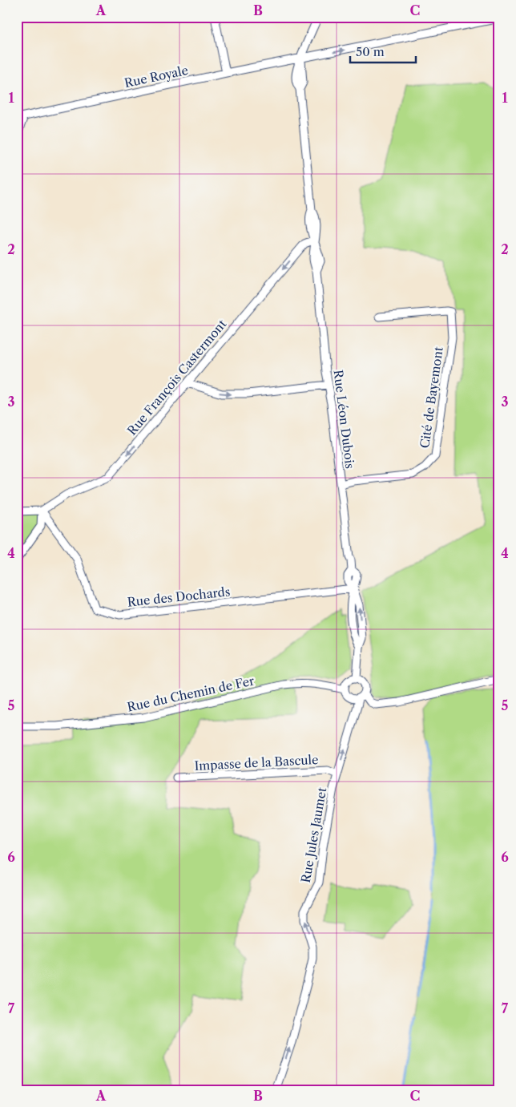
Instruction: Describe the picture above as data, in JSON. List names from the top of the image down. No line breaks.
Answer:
{"streets":{"street":["Rue Royale","Rue François Castermont","Cité de Bayemont","Rue Léon Dubois","Rue des Dochards","Rue du Chemin de Fer","Impasse de la Bascule","Rue Jules Jaumet"]},"crossings":[["Rue Royale","Rue Léon Dubois"],["Rue François Castermont","Rue Léon Dubois"],["Rue François Castermont","Rue des Dochards"],["Cité de Bayemont","Rue Léon Dubois"],["Rue Léon Dubois","Rue des Dochards"],["Rue Léon Dubois","Rue du Chemin de Fer"],["Rue Léon Dubois","Rue Jules Jaumet"],["Rue du Chemin de Fer","Rue Jules Jaumet"],["Impasse de la Bascule","Rue Jules Jaumet"]],"one_way":["Rue Royale","Rue François Castermont","Rue Jules Jaumet"],"scale_bar":"50 m","grid":{"columns":["A","B","C"],"rows":["1","2","3","4","5","6","7"]}}
